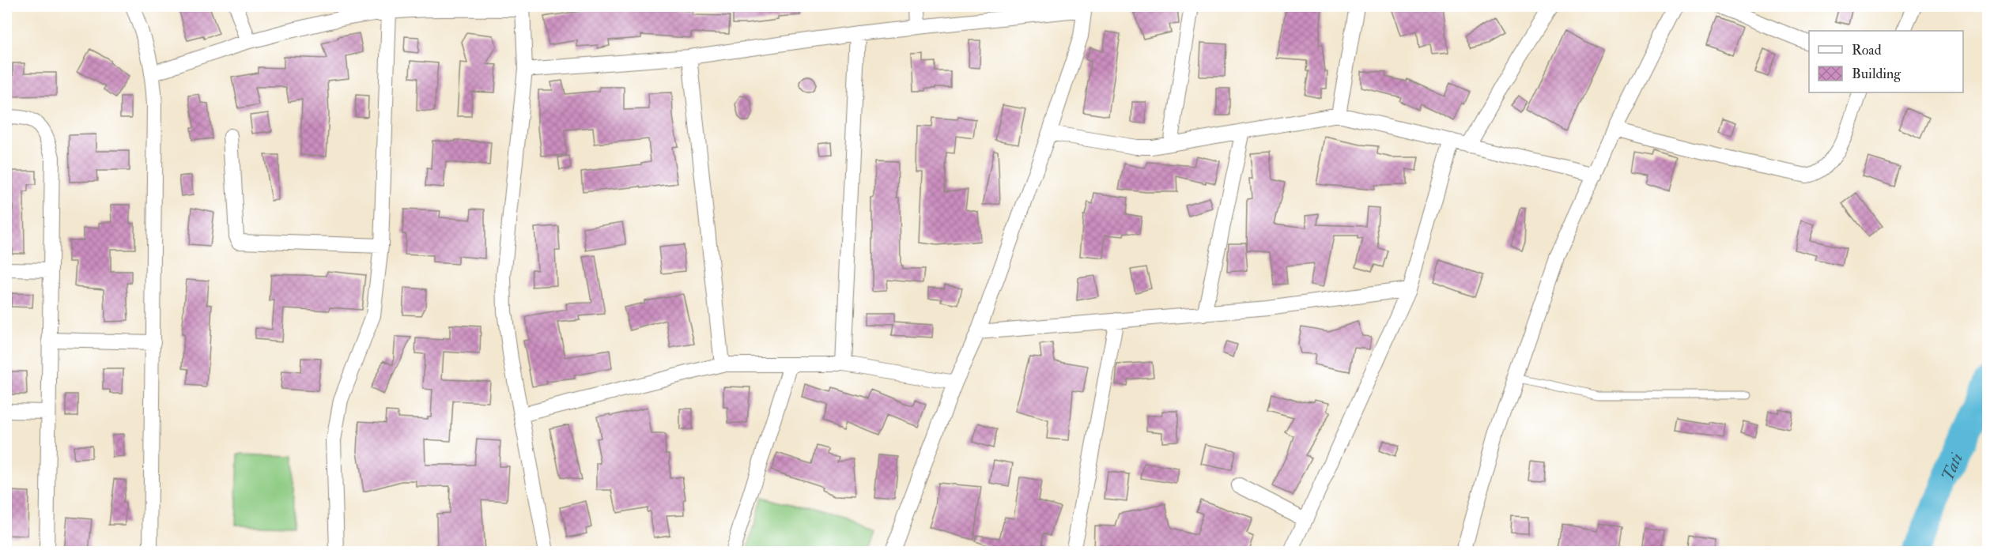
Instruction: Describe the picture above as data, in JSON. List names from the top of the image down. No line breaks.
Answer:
{"water":["Tati"],"legend":["Road","Building"]}
